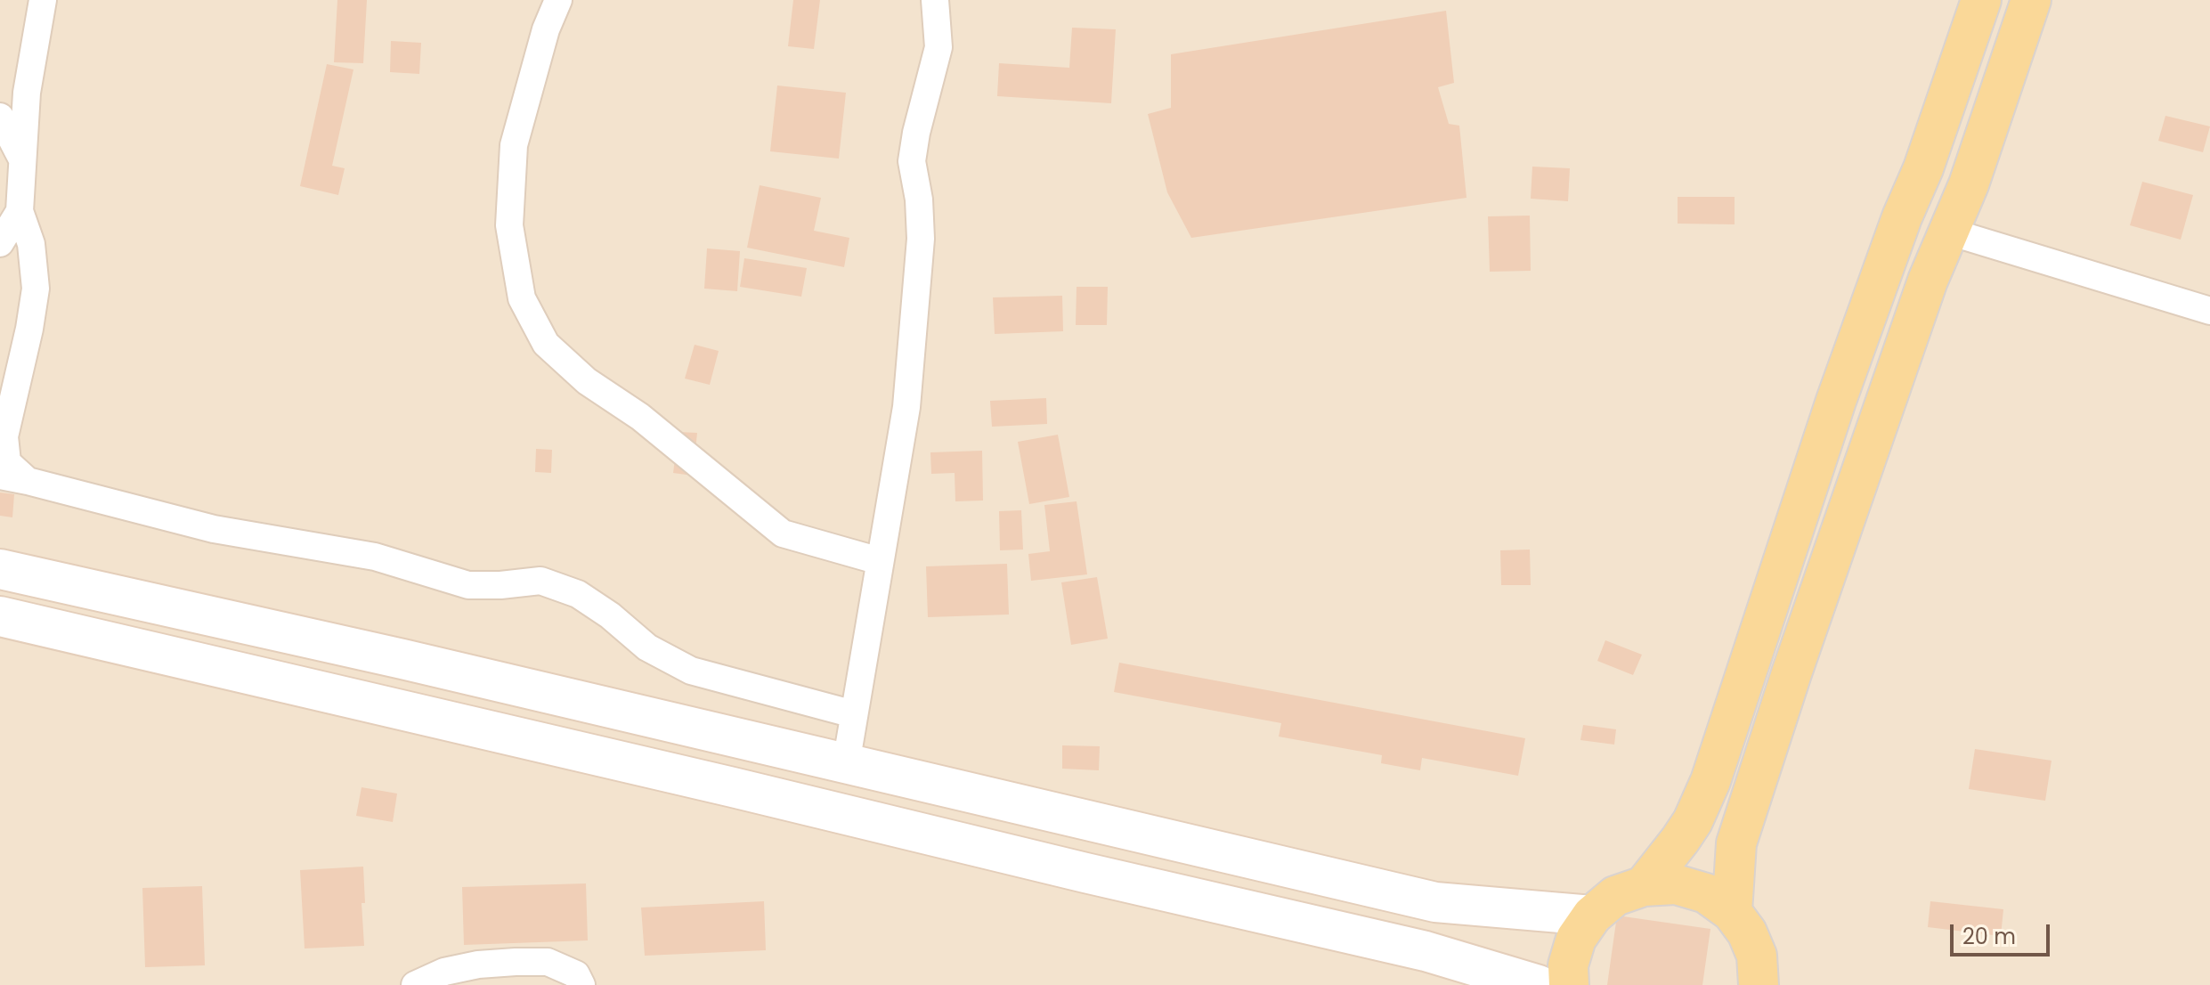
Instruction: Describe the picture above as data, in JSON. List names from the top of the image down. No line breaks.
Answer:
{"scale_bar":"20 m"}
